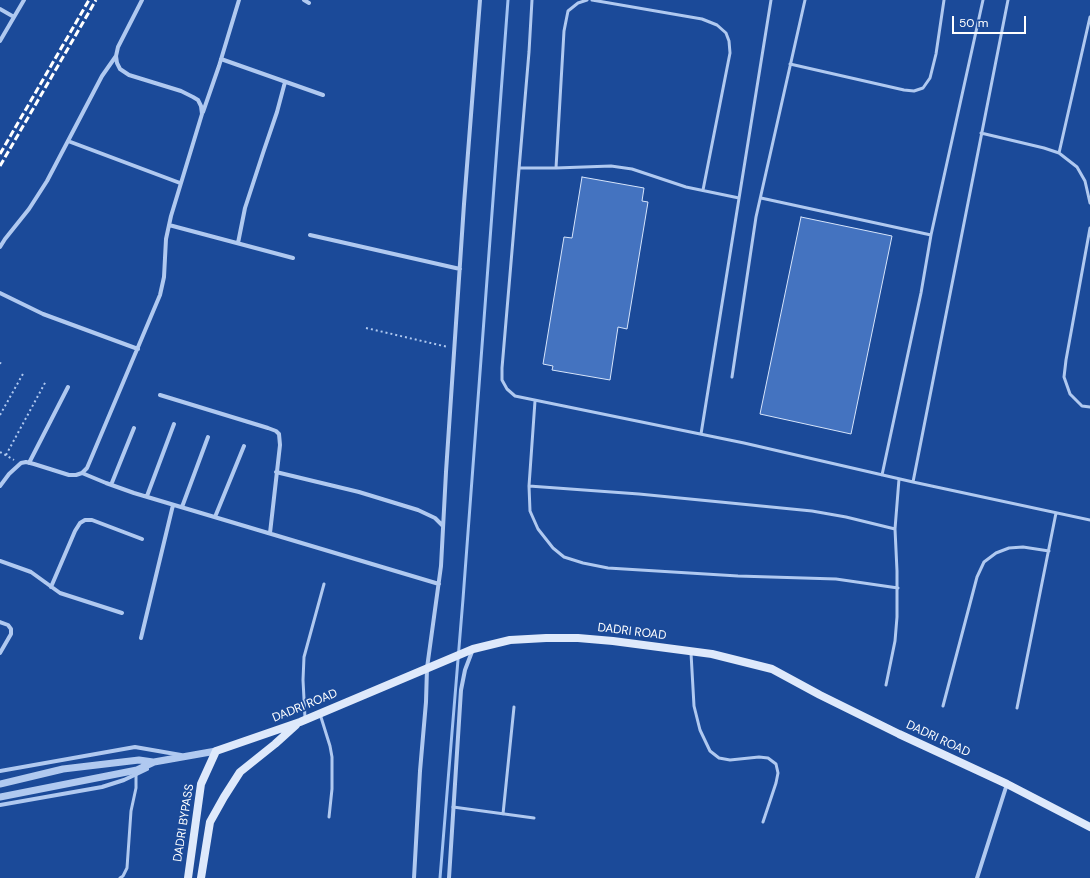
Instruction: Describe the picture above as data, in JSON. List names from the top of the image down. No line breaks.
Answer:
{"streets":{"main road":["DADRI ROAD","DADRI BYPASS"]},"crossings":[["DADRI ROAD","DADRI BYPASS"]],"scale_bar":"50 m"}
